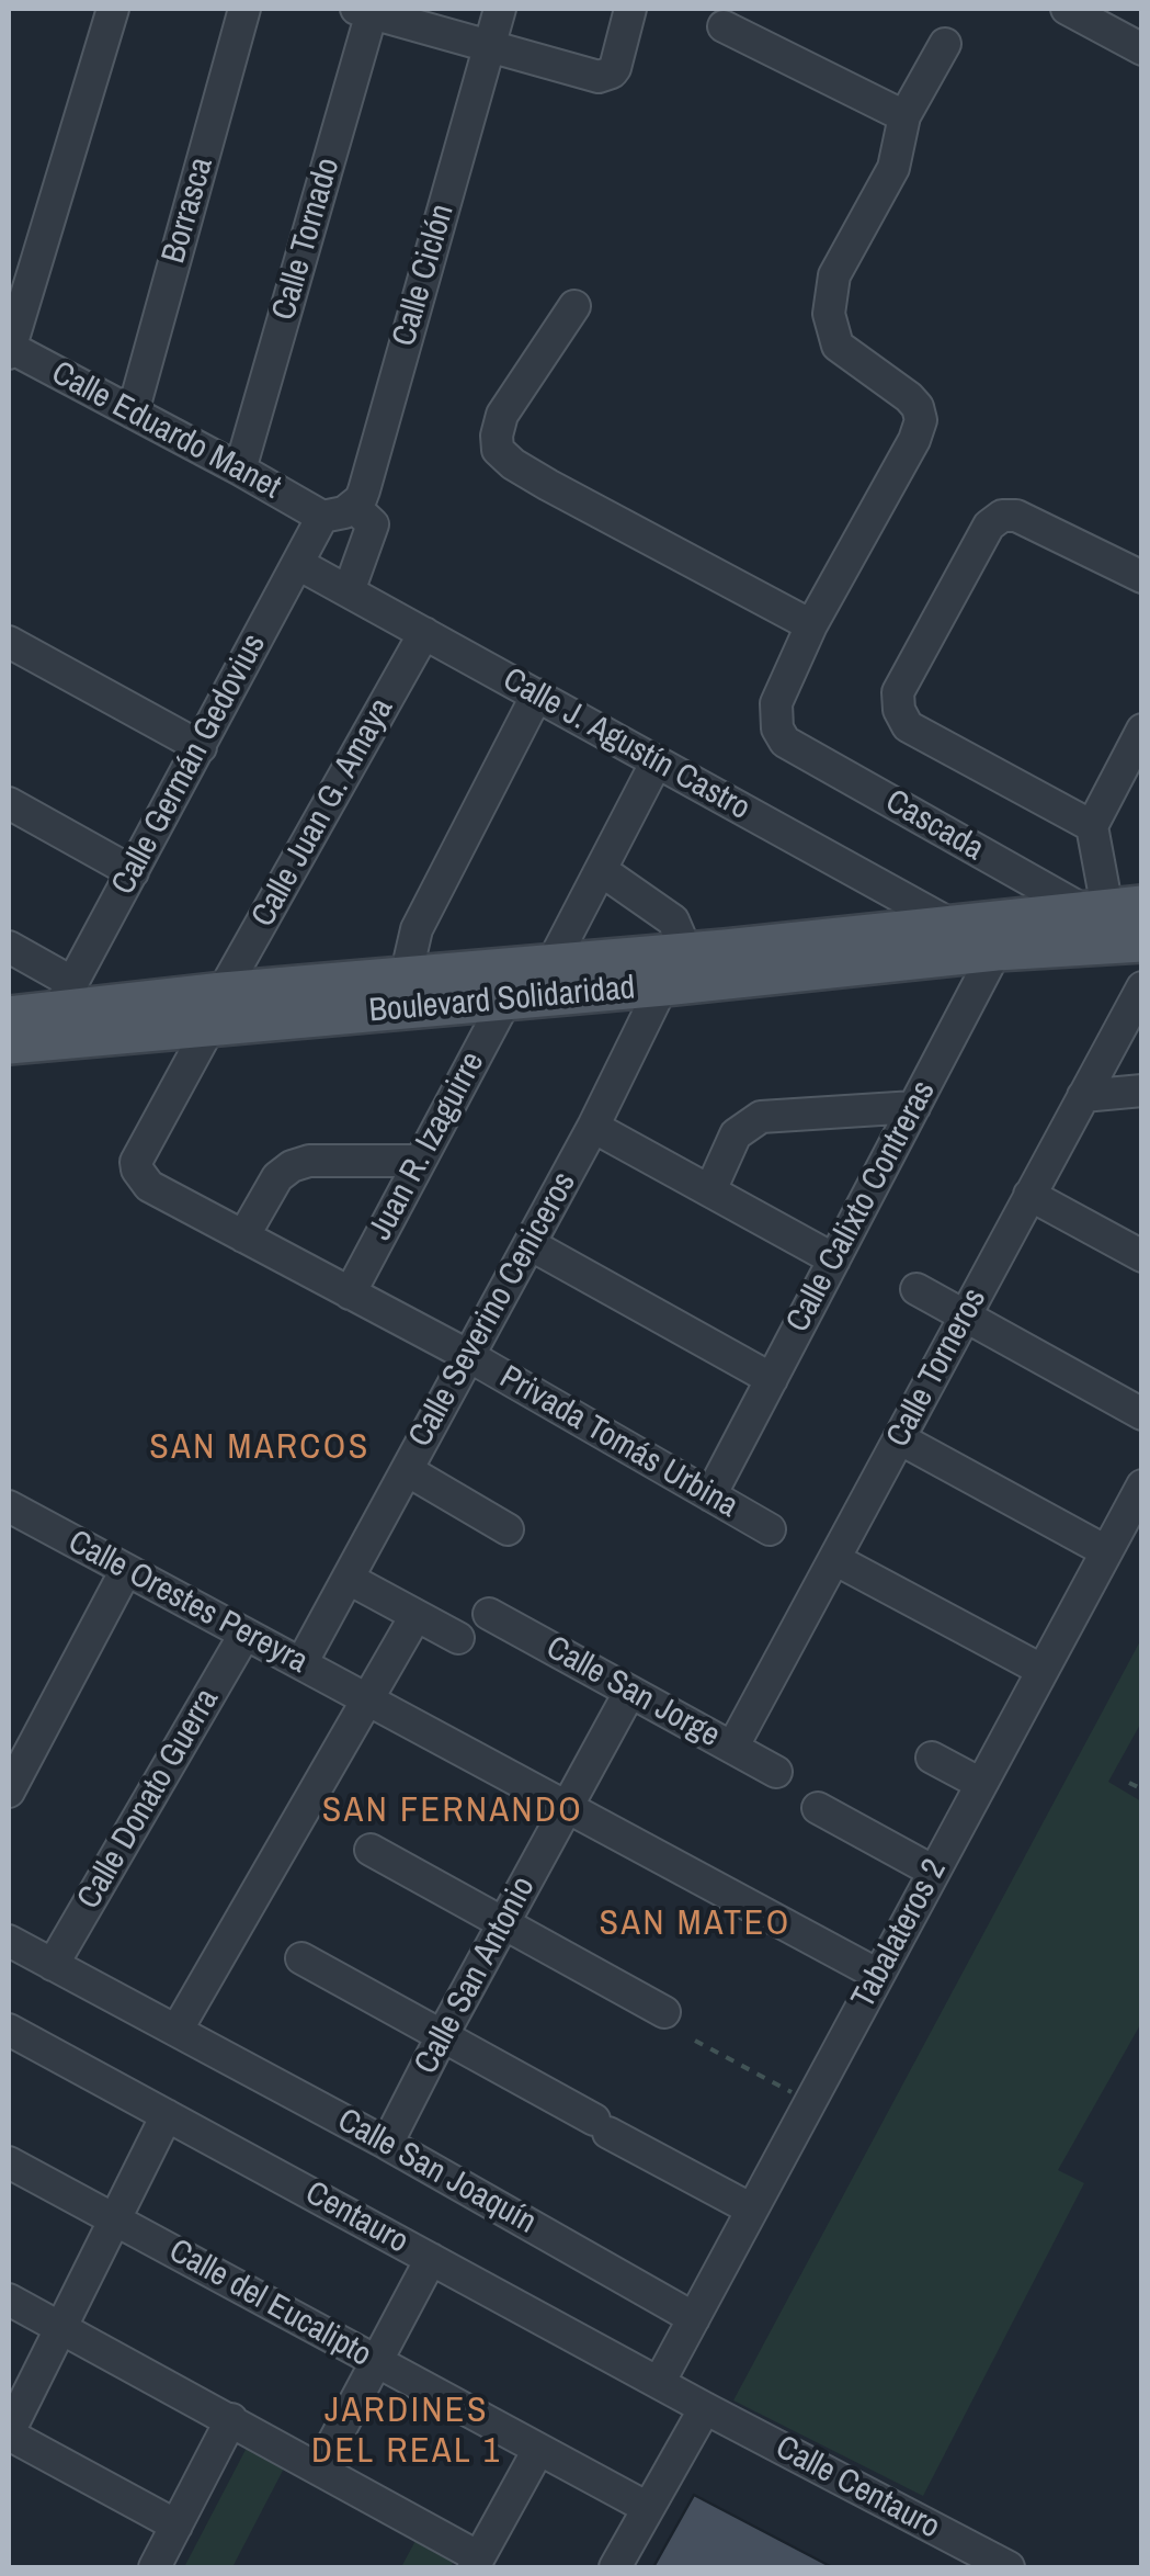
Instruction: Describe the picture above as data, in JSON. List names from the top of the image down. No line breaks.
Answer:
{"streets":{"main road":["Boulevard Solidaridad"],"street":["Borrasca","Calle Tornado","Calle Ciclón","Calle Eduardo Manet","Calle J. Agustín Castro","Calle Germán Gedovius","Calle Juan G. Amaya","Cascada","Juan R. Izaguirre","Calle Calixto Contreras","Calle Severino Ceniceros","Calle Torneros","Privada Tomás Urbina","Calle Orestes Pereyra","Calle San Jorge","Calle Donato Guerra","Tabalateros 2","Calle San Antonio","Calle San Joaquín","Centauro","Calle del Eucalipto","Calle Centauro"]},"crossings":[["Borrasca","Calle Eduardo Manet"],["Calle Tornado","Calle Eduardo Manet"],["Calle Eduardo Manet","Calle Germán Gedovius"],["Calle J. Agustín Castro","Calle Germán Gedovius"],["Calle J. Agustín Castro","Calle Juan G. Amaya"],["Calle J. Agustín Castro","Boulevard Solidaridad"],["Calle Germán Gedovius","Boulevard Solidaridad"],["Calle Juan G. Amaya","Boulevard Solidaridad"],["Calle Juan G. Amaya","Privada Tomás Urbina"],["Boulevard Solidaridad","Juan R. Izaguirre"],["Boulevard Solidaridad","Calle Calixto Contreras"],["Boulevard Solidaridad","Calle Severino Ceniceros"],["Juan R. Izaguirre","Privada Tomás Urbina"],["Calle Calixto Contreras","Privada Tomás Urbina"],["Calle Severino Ceniceros","Privada Tomás Urbina"],["Calle Severino Ceniceros","Calle Orestes Pereyra"],["Calle Torneros","Calle San Jorge"],["Calle Orestes Pereyra","Calle Donato Guerra"],["Calle Orestes Pereyra","Tabalateros 2"],["Calle Orestes Pereyra","Calle San Antonio"],["Calle San Jorge","Calle San Antonio"],["Calle Donato Guerra","Calle San Joaquín"],["Tabalateros 2","Calle San Joaquín"],["Tabalateros 2","Centauro"],["Calle San Antonio","Calle San Joaquín"],["Centauro","Calle Centauro"]],"districts":["SAN MARCOS","SAN FERNANDO","SAN MATEO","JARDINES DEL REAL 1"]}
